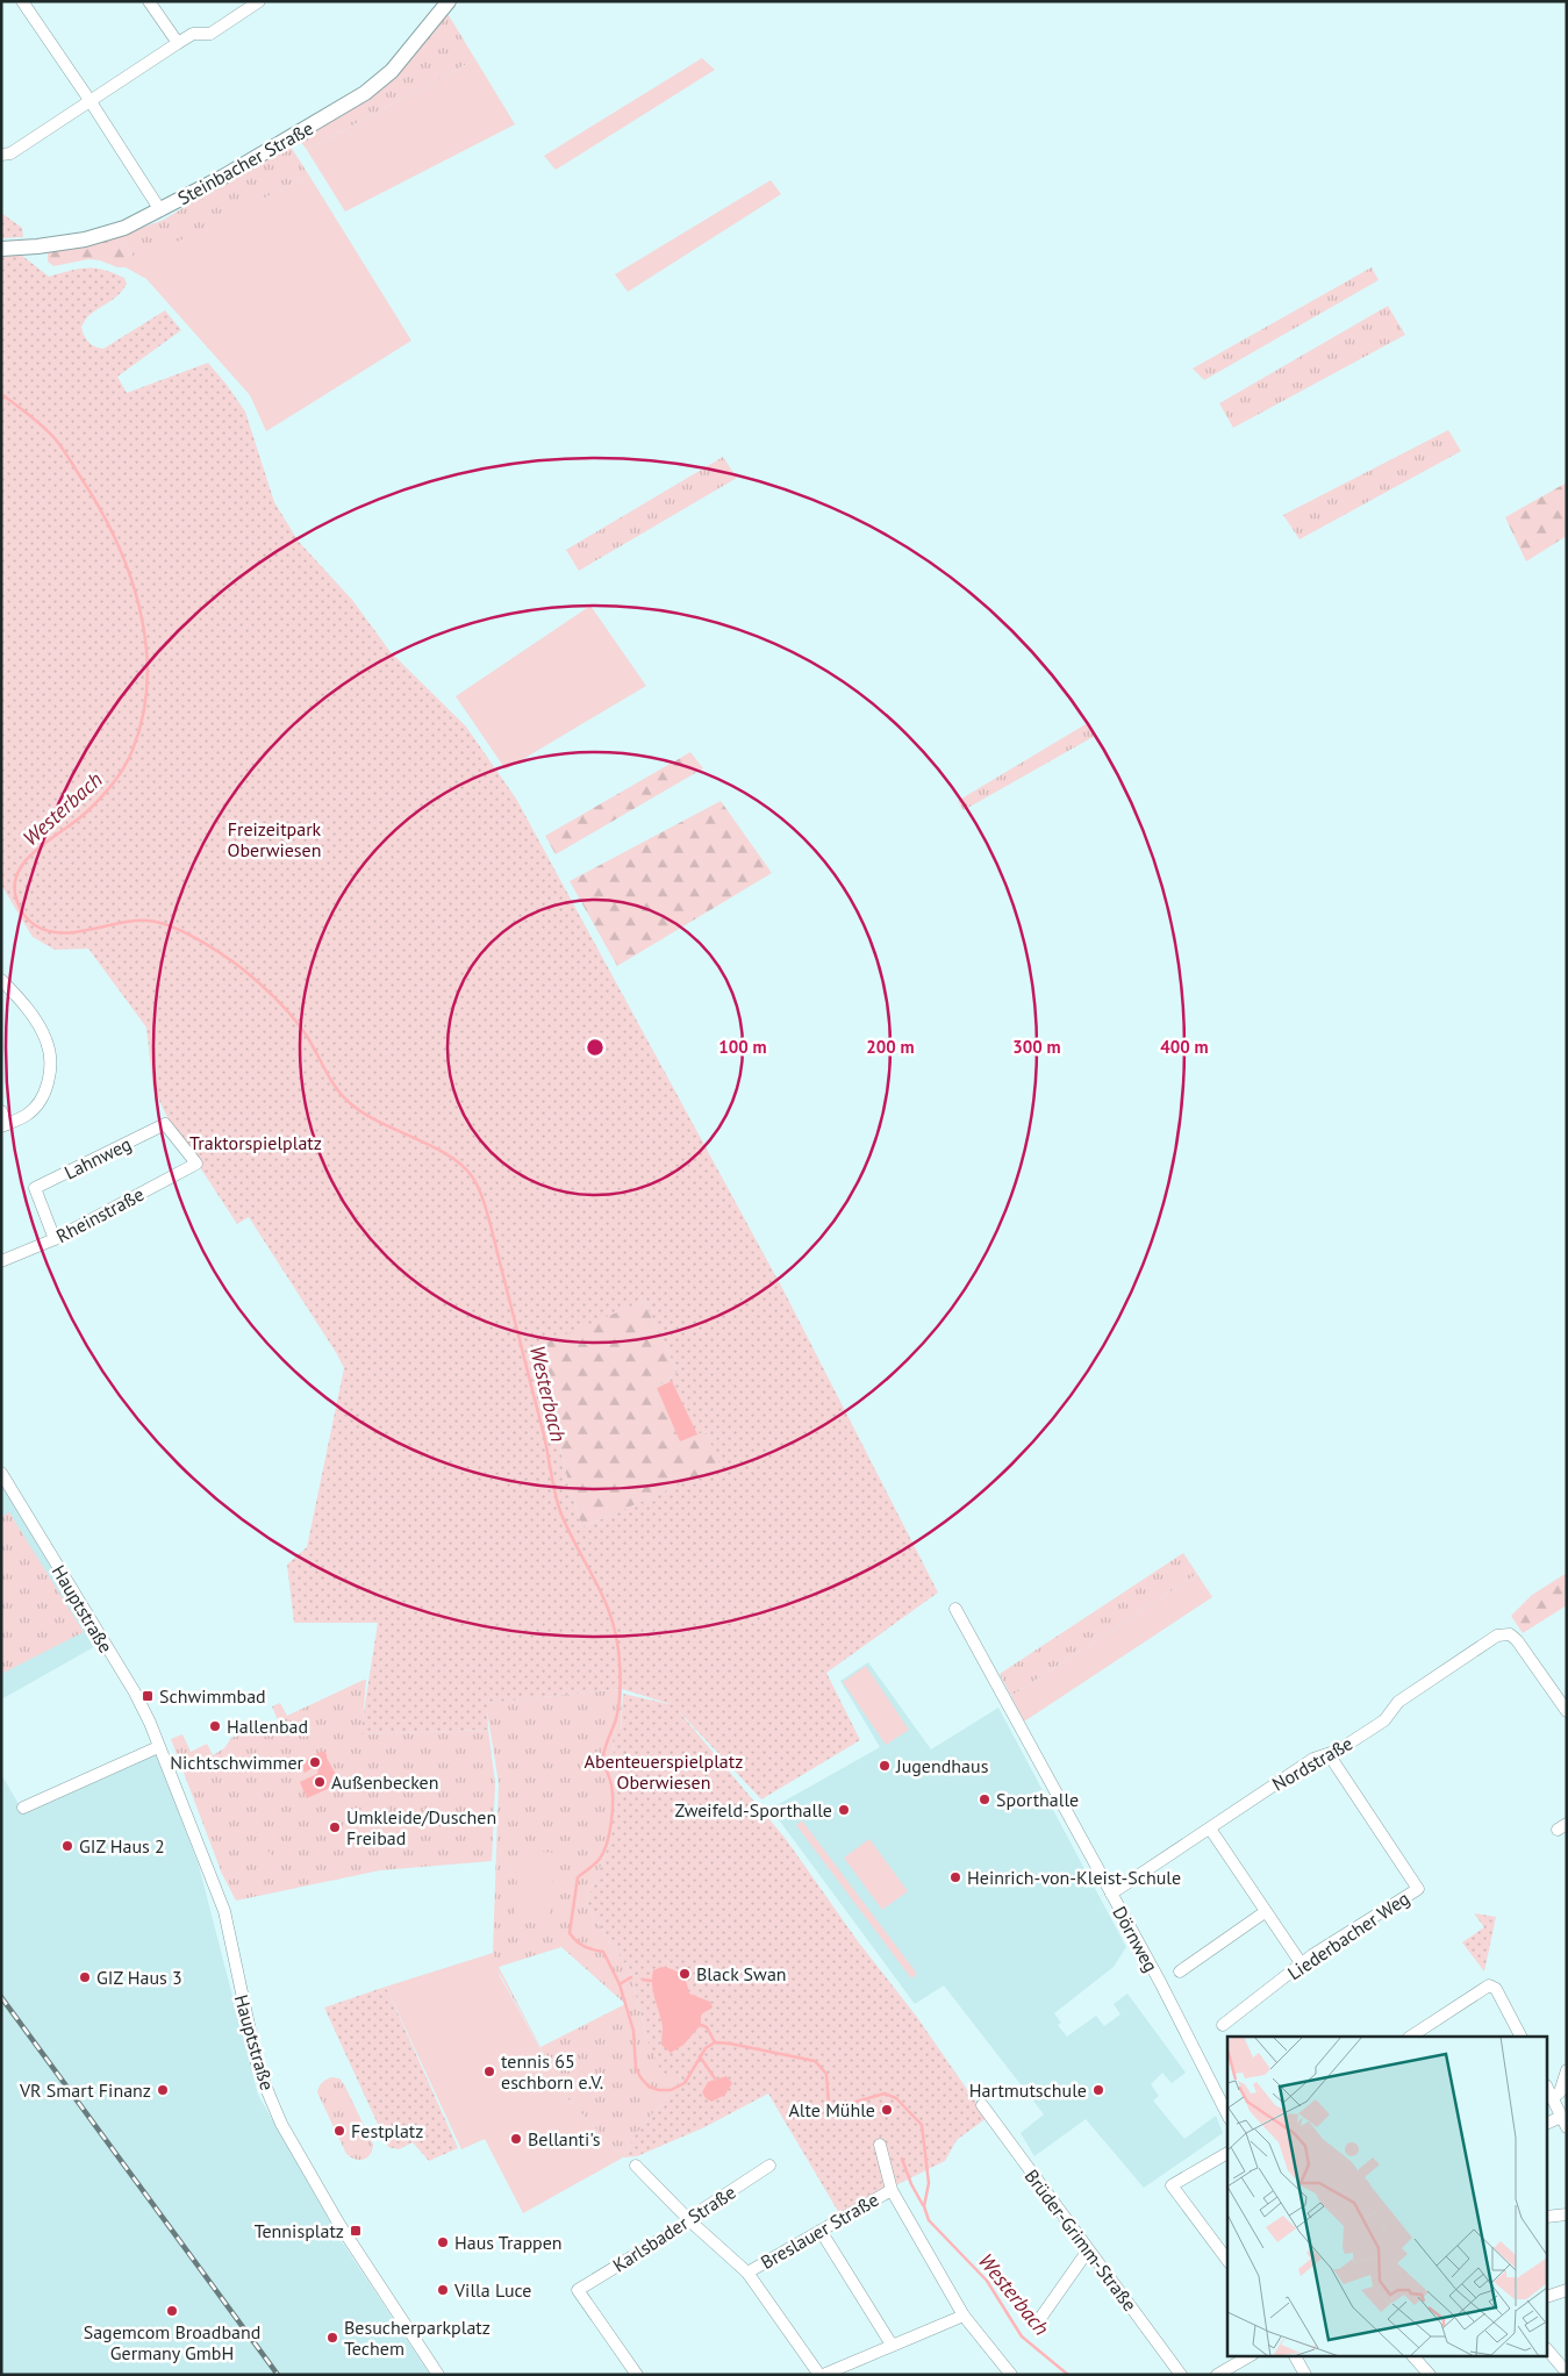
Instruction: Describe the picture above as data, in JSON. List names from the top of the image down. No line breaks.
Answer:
{"streets":{"main road":["Steinbacher Straße"],"street":["Lahnweg","Rheinstraße","Hauptstraße","Nordstraße","Liederbacher Weg","Dörnweg","Karlsbader Straße","Breslauer Straße","Brüder-Grimm-Straße"]},"crossings":[["Lahnweg","Rheinstraße"],["Nordstraße","Liederbacher Weg"],["Nordstraße","Dörnweg"]],"water":["Westerbach"],"parks":["Freizeitpark Oberwiesen","Traktorspielplatz","Abenteuerspielplatz Oberwiesen"],"places":{"transit":["Schwimmbad","Tennisplatz"],"other":["Hallenbad","Nichtschwimmer","Jugendhaus","Außenbecken","Sporthalle","Zweifeld-Sporthalle","Umkleide/Duschen Freibad","GIZ Haus 2","Heinrich-von-Kleist-Schule","Black Swan","GIZ Haus 3","tennis 65 eschborn e.V.","VR Smart Finanz","Hartmutschule","Alte Mühle","Festplatz","Bellanti's","Haus Trappen","Villa Luce","Sagemcom Broadband Germany GmbH","Besucherparkplatz Techem"]},"rings":["100 m","200 m","300 m","400 m"]}
